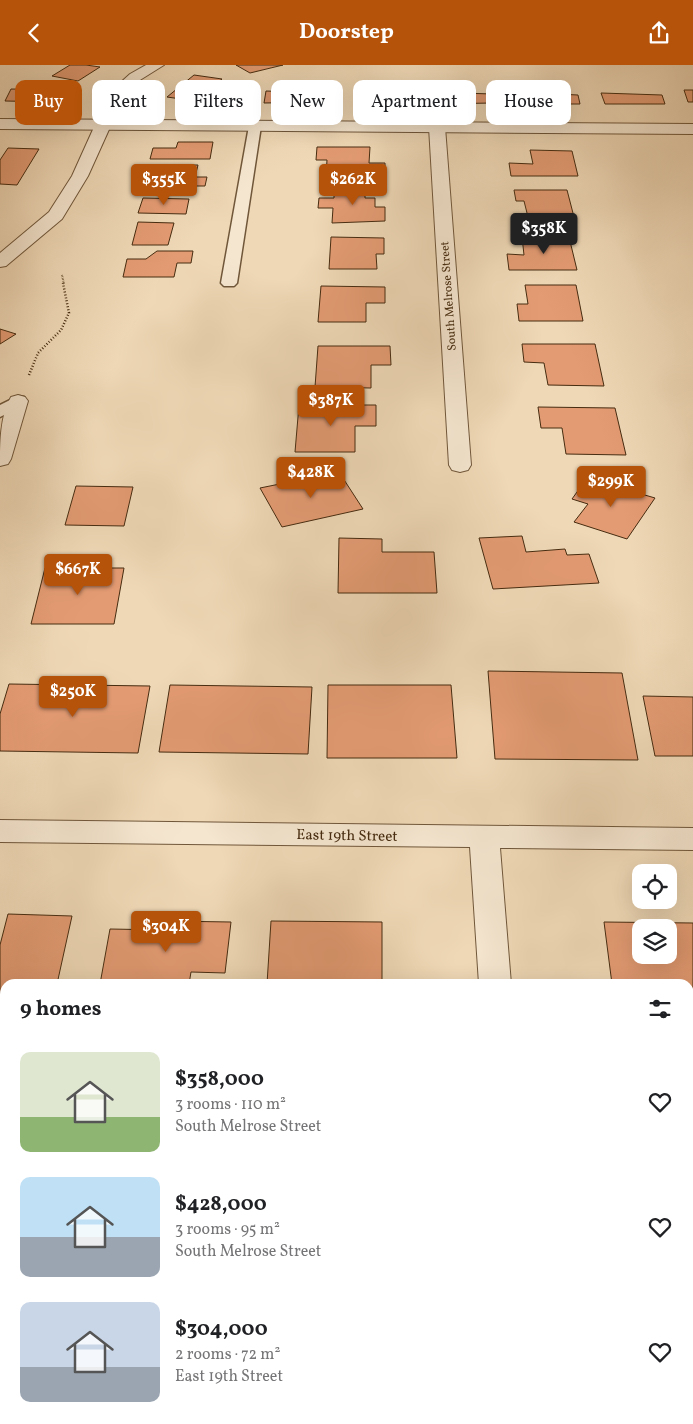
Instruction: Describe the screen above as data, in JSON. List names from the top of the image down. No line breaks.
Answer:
{"streets":{"street":["South Melrose Street","East 19th Street"]},"page":{"header":"Doorstep","chip":["Buy","Rent","Filters","New","Apartment","House"],"price":["$355K","$262K","$358K","$387K","$428K","$299K","$667K","$250K","$304K"],"heading":"9 homes","list":[{"name":"$358,000","note":"3 rooms · 110 m² · South Melrose Street"},{"name":"$428,000","note":"3 rooms · 95 m² · South Melrose Street"},{"name":"$304,000","note":"2 rooms · 72 m² · East 19th Street"}]}}
